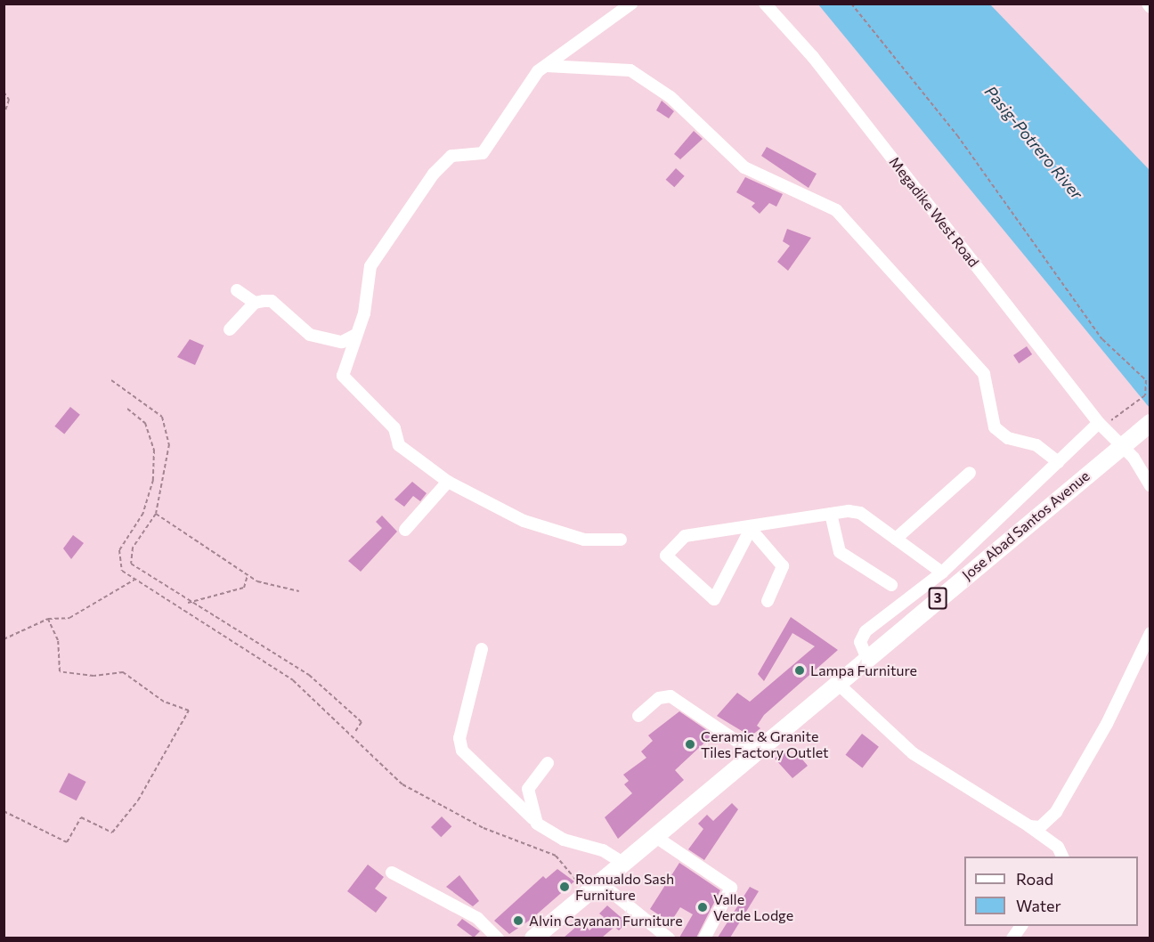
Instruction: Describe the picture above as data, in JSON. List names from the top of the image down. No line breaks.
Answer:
{"streets":{"highway":["Jose Abad Santos Avenue","3"],"street":["Megadike West Road"]},"water":["Pasig-Potrero River"],"places":["Lampa Furniture","Ceramic & Granite Tiles Factory Outlet","Romualdo Sash Furniture","Valle Verde Lodge","Alvin Cayanan Furniture"],"legend":["Road","Water"]}
